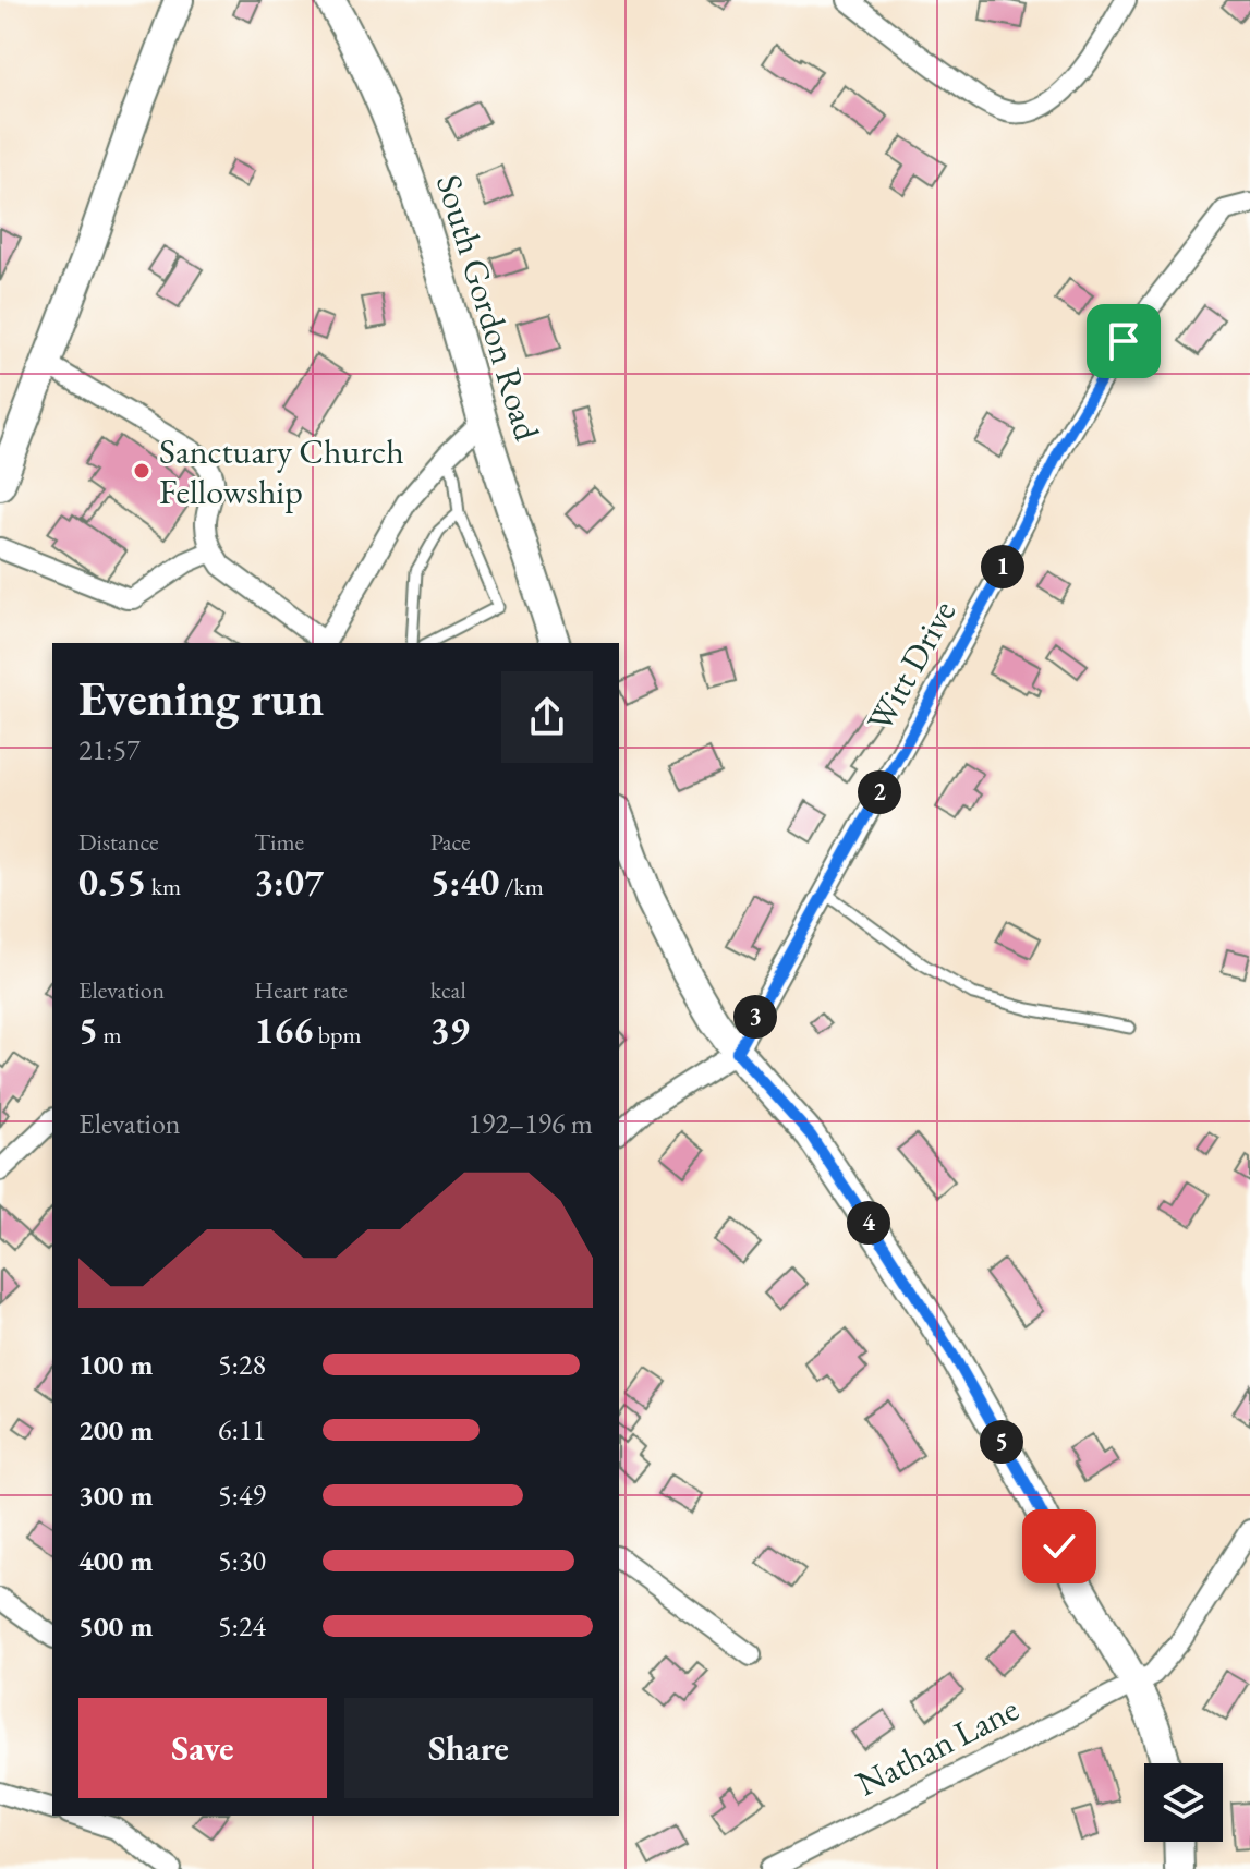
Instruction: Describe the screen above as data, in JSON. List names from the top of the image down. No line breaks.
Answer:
{"streets":{"street":["South Gordon Road","Witt Drive","Nathan Lane"]},"places":["Sanctuary Church Fellowship"],"page":{"pins":["1","2","3","4","5"],"heading":["Evening run","21:57"],"stats":[["Distance","0.55 km"],["Time","3:07"],["Pace","5:40 /km"],["Elevation","5 m"],["Heart rate","166 bpm"],["kcal","39"]],"chart":["Elevation","192–196 m"],"list":[{"name":"100 m","note":"5:28"},{"name":"200 m","note":"6:11"},{"name":"300 m","note":"5:49"},{"name":"400 m","note":"5:30"},{"name":"500 m","note":"5:24"}],"buttons":["Save","Share"]}}
